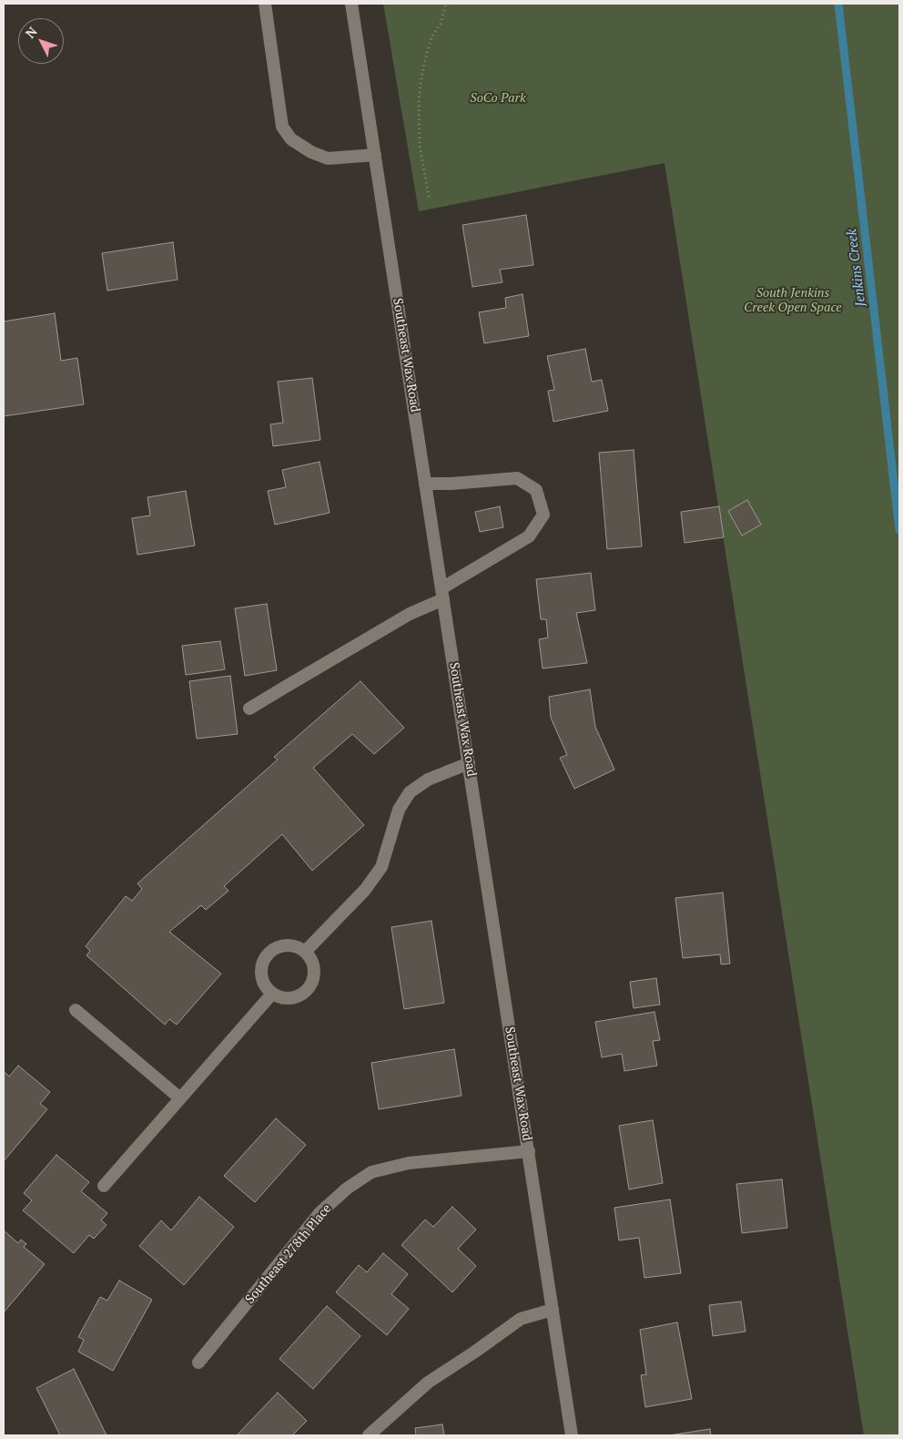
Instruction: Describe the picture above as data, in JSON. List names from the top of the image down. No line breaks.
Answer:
{"streets":{"street":["Southeast Wax Road","Southeast 278th Place"]},"crossings":[["Southeast Wax Road","Southeast 278th Place"]],"water":["Jenkins Creek"],"parks":["SoCo Park","South Jenkins Creek Open Space"],"north":"top left"}
